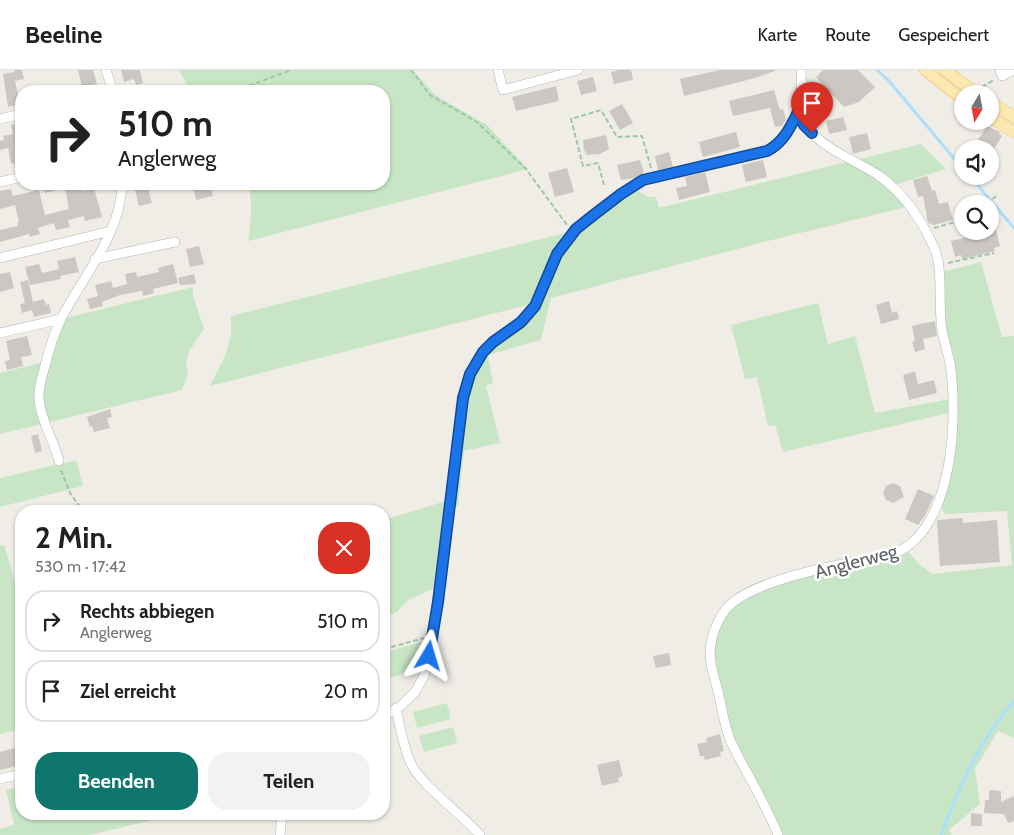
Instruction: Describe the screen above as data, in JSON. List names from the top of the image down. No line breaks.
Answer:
{"streets":{"street":["Anglerweg"]},"north":"bottom","page":{"header":"Beeline","nav":["Karte","Route","Gespeichert"],"turn":["510 m","Anglerweg"],"heading":["2 Min.","530 m · 17:42"],"list":[{"name":"Rechts abbiegen","note":"Anglerweg","value":"510 m"},{"name":"Ziel erreicht","value":"20 m"}],"buttons":["Beenden","Teilen"]}}
